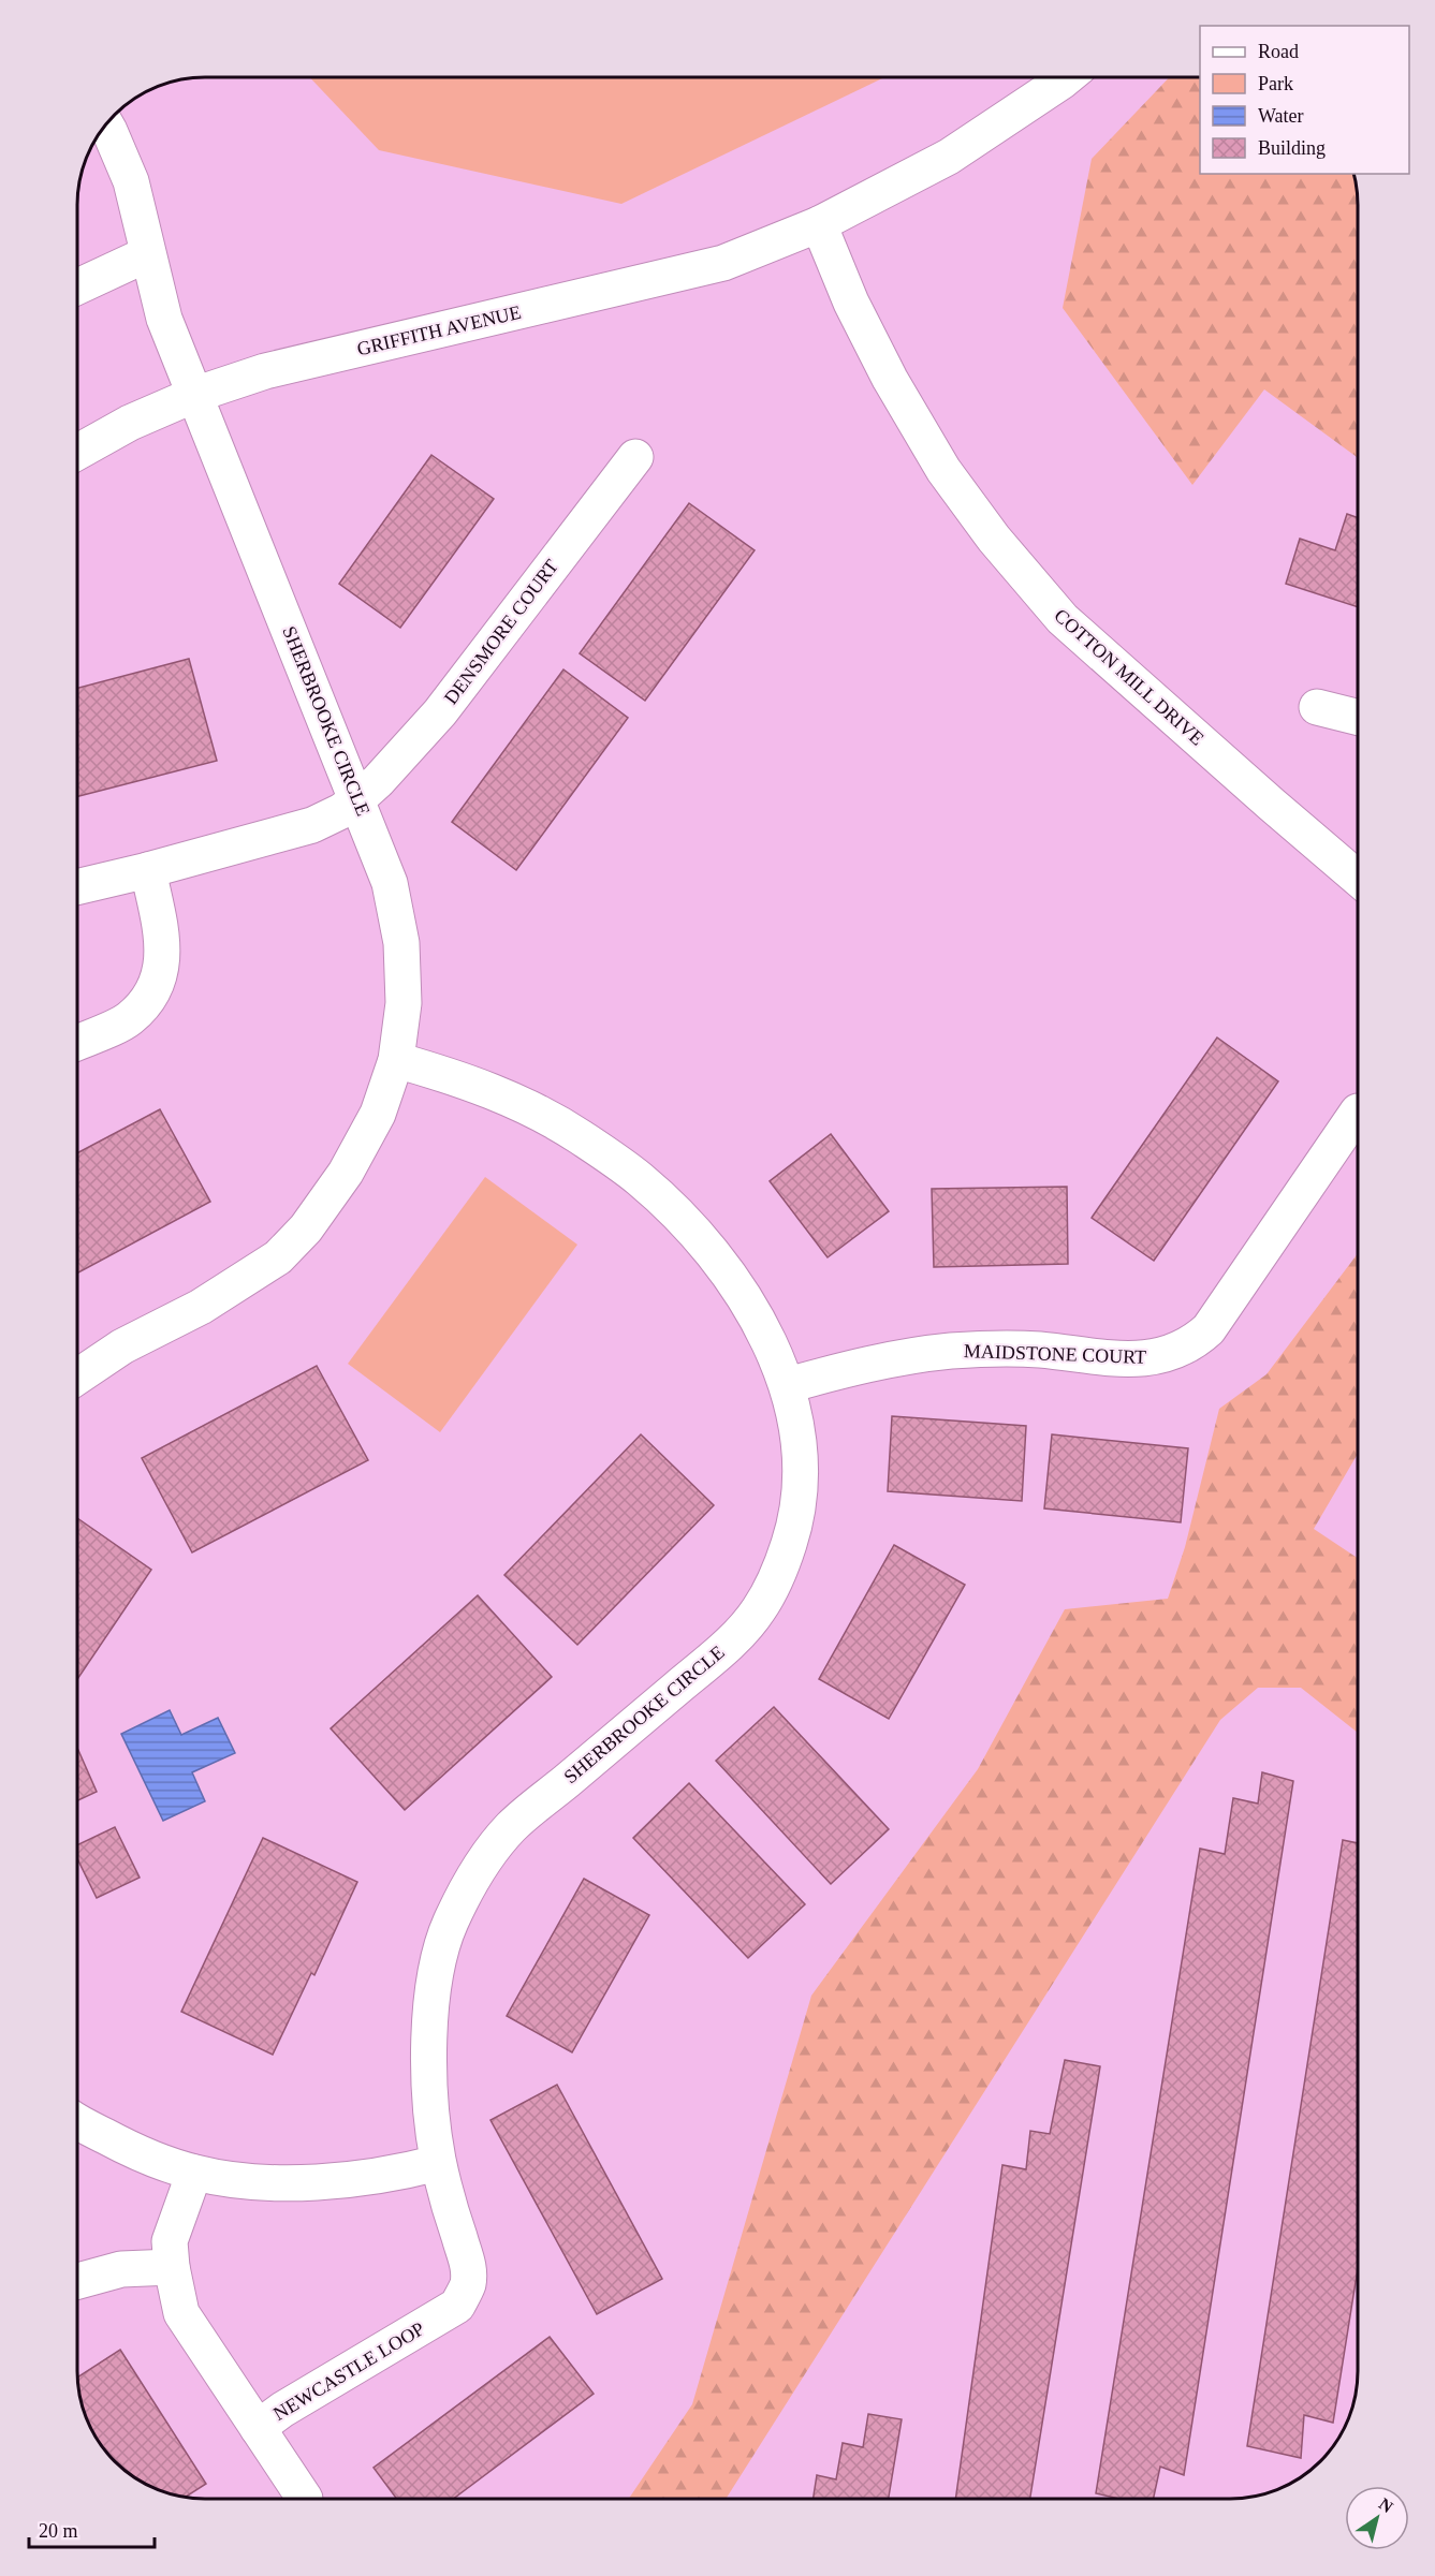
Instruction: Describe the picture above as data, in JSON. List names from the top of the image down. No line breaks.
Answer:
{"streets":{"street":["GRIFFITH AVENUE","DENSMORE COURT","COTTON MILL DRIVE","SHERBROOKE CIRCLE","MAIDSTONE COURT","NEWCASTLE LOOP"]},"crossings":[["GRIFFITH AVENUE","COTTON MILL DRIVE"],["GRIFFITH AVENUE","SHERBROOKE CIRCLE"],["DENSMORE COURT","SHERBROOKE CIRCLE"],["SHERBROOKE CIRCLE","MAIDSTONE COURT"],["SHERBROOKE CIRCLE","NEWCASTLE LOOP"]],"legend":["Road","Park","Water","Building"],"scale_bar":"20 m","north":"top right"}
